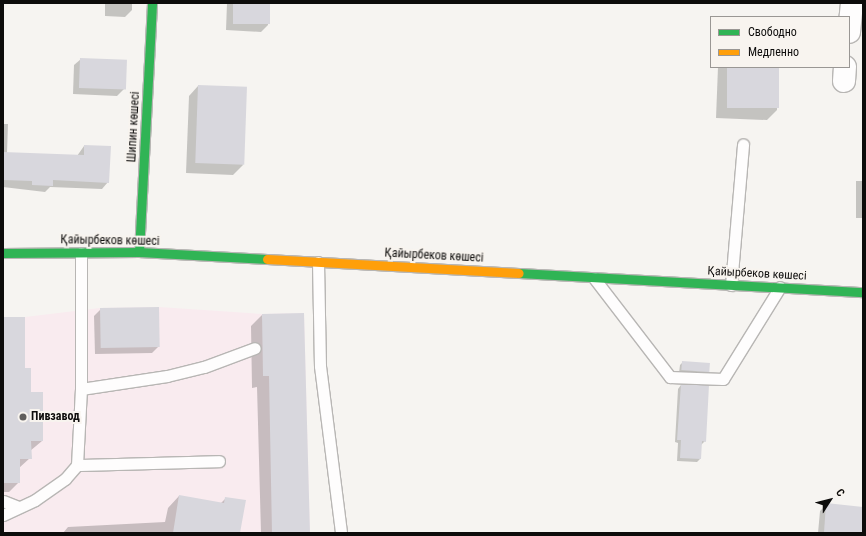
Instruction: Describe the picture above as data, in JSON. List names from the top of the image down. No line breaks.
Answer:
{"streets":{"main road":["Шипин көшесі","Қайырбеков көшесі"]},"crossings":[["Шипин көшесі","Қайырбеков көшесі"]],"places":["Пивзавод"],"legend":["Свободно","Медленно"],"north":"top right"}
